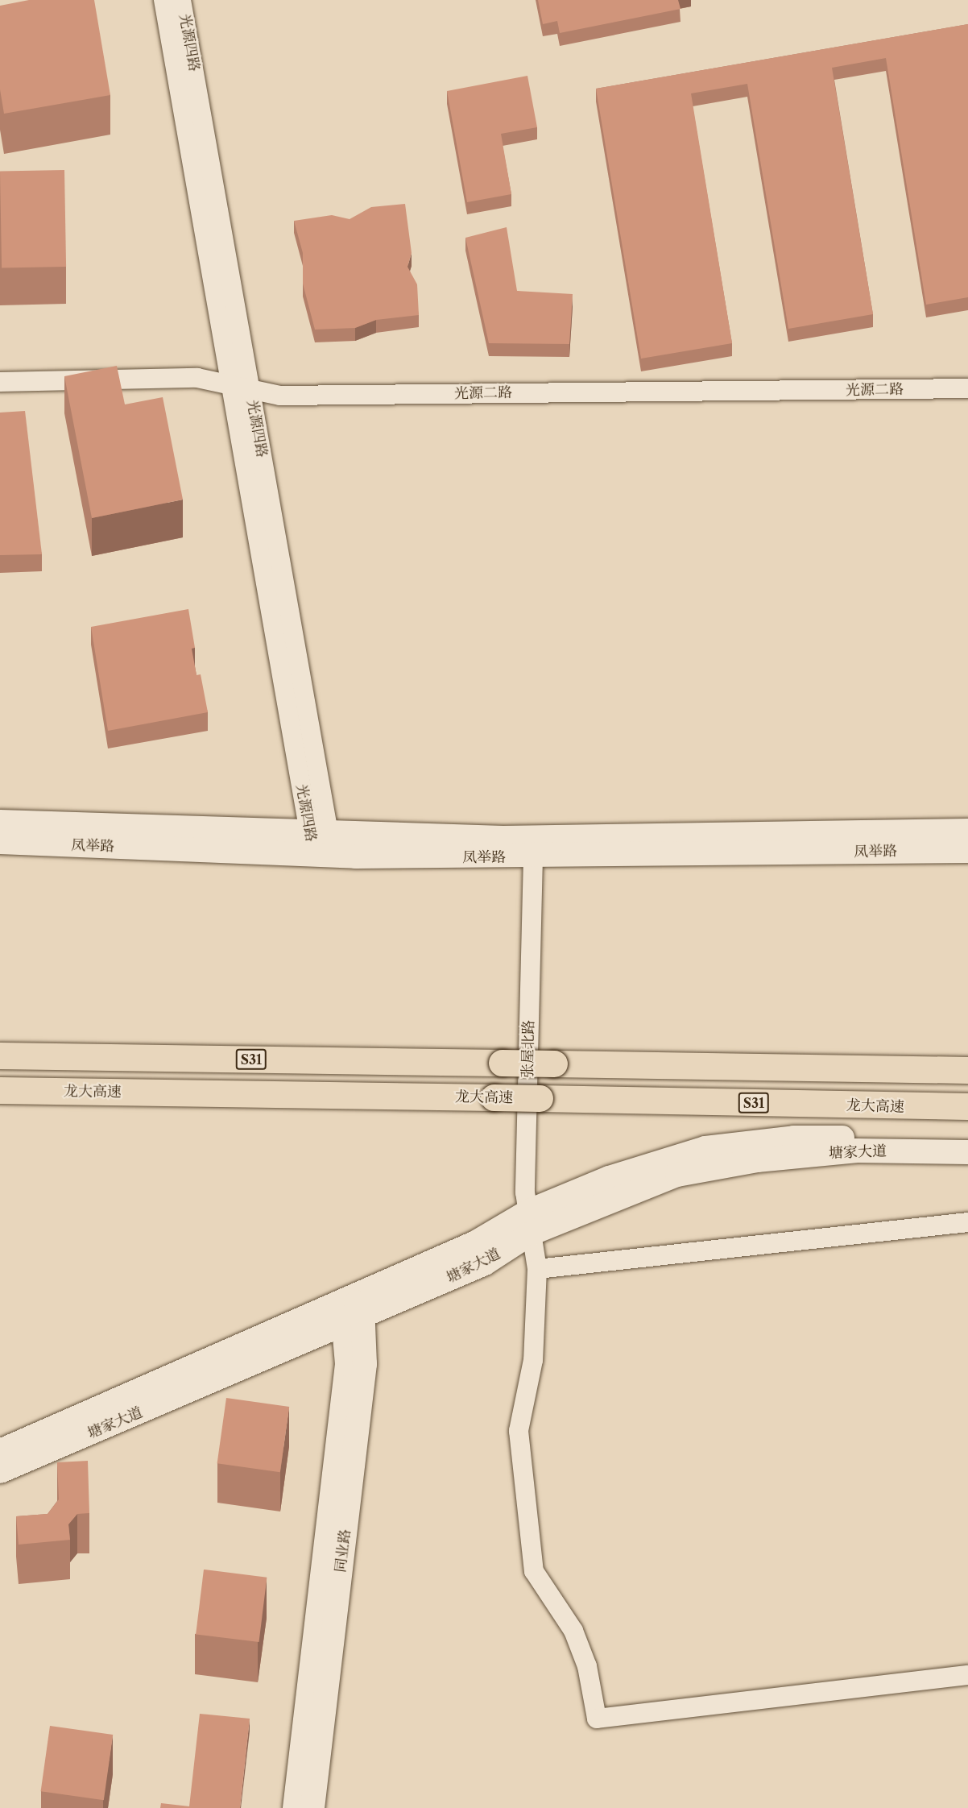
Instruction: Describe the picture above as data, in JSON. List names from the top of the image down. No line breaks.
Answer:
{"streets":{"highway":["S31","龙大高速"],"street":["光源四路","光源二路","凤举路","张屋北路","塘家大道","同业路"]},"crossings":[["光源四路","光源二路"],["光源四路","凤举路"],["凤举路","张屋北路"],["张屋北路","塘家大道"],["塘家大道","同业路"]]}
